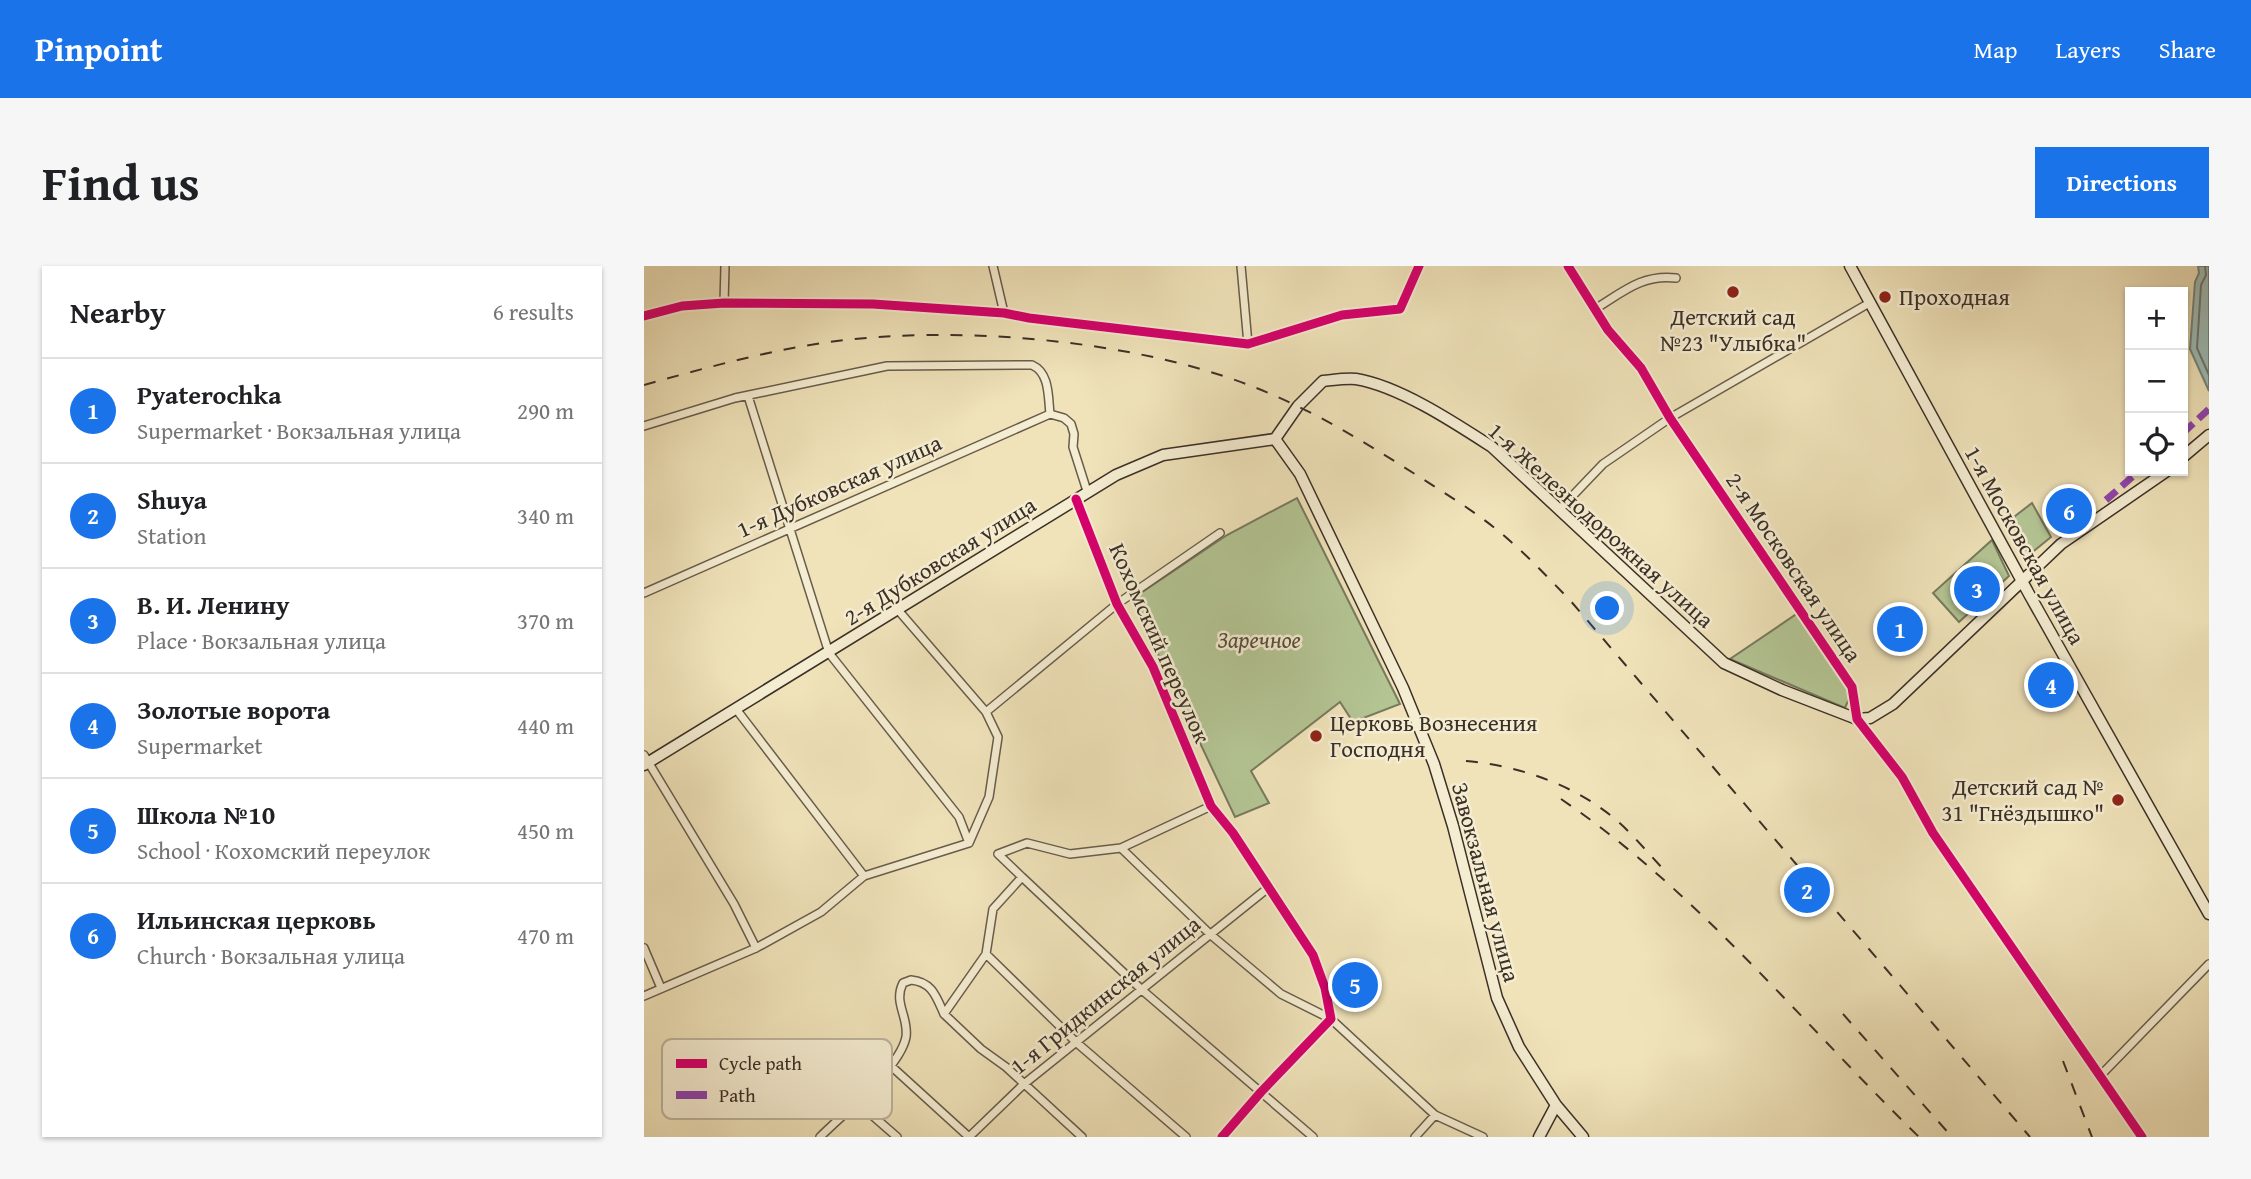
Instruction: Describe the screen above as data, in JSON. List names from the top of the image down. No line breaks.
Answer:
{"streets":{"main road":["1-я Железнодорожная улица","1-я Московская улица","2-я Дубковская улица","Завокзальная улица"],"street":["1-я Дубковская улица","2-я Московская улица","Кохомский переулок","1-я Гридкинская улица"]},"crossings":[["1-я Железнодорожная улица","2-я Дубковская улица"],["1-я Железнодорожная улица","2-я Московская улица"],["1-я Железнодорожная улица","Завокзальная улица"],["2-я Дубковская улица","Кохомский переулок"],["2-я Дубковская улица","Завокзальная улица"],["Кохомский переулок","1-я Гридкинская улица"]],"parks":["Заречное"],"places":["Детский сад №23 \"Улыбка\"","Проходная","Церковь Вознесения Господня","Детский сад № 31 \"Гнёздышко\""],"legend":["Cycle path","Path"],"page":{"header":"Pinpoint","nav":["Map","Layers","Share"],"title":"Find us","buttons":"Directions","heading":["Nearby","6 results"],"map_buttons":["+","−"],"list":[{"mark":"1","name":"Pyaterochka","note":"Supermarket · Вокзальная улица","value":"290 m"},{"mark":"2","name":"Shuya","note":"Station","value":"340 m"},{"mark":"3","name":"В. И. Ленину","note":"Place · Вокзальная улица","value":"370 m"},{"mark":"4","name":"Золотые ворота","note":"Supermarket","value":"440 m"},{"mark":"5","name":"Школа №10","note":"School · Кохомский переулок","value":"450 m"},{"mark":"6","name":"Ильинская церковь","note":"Church · Вокзальная улица","value":"470 m"}],"pins":["6","3","1","4","2","5"]}}
